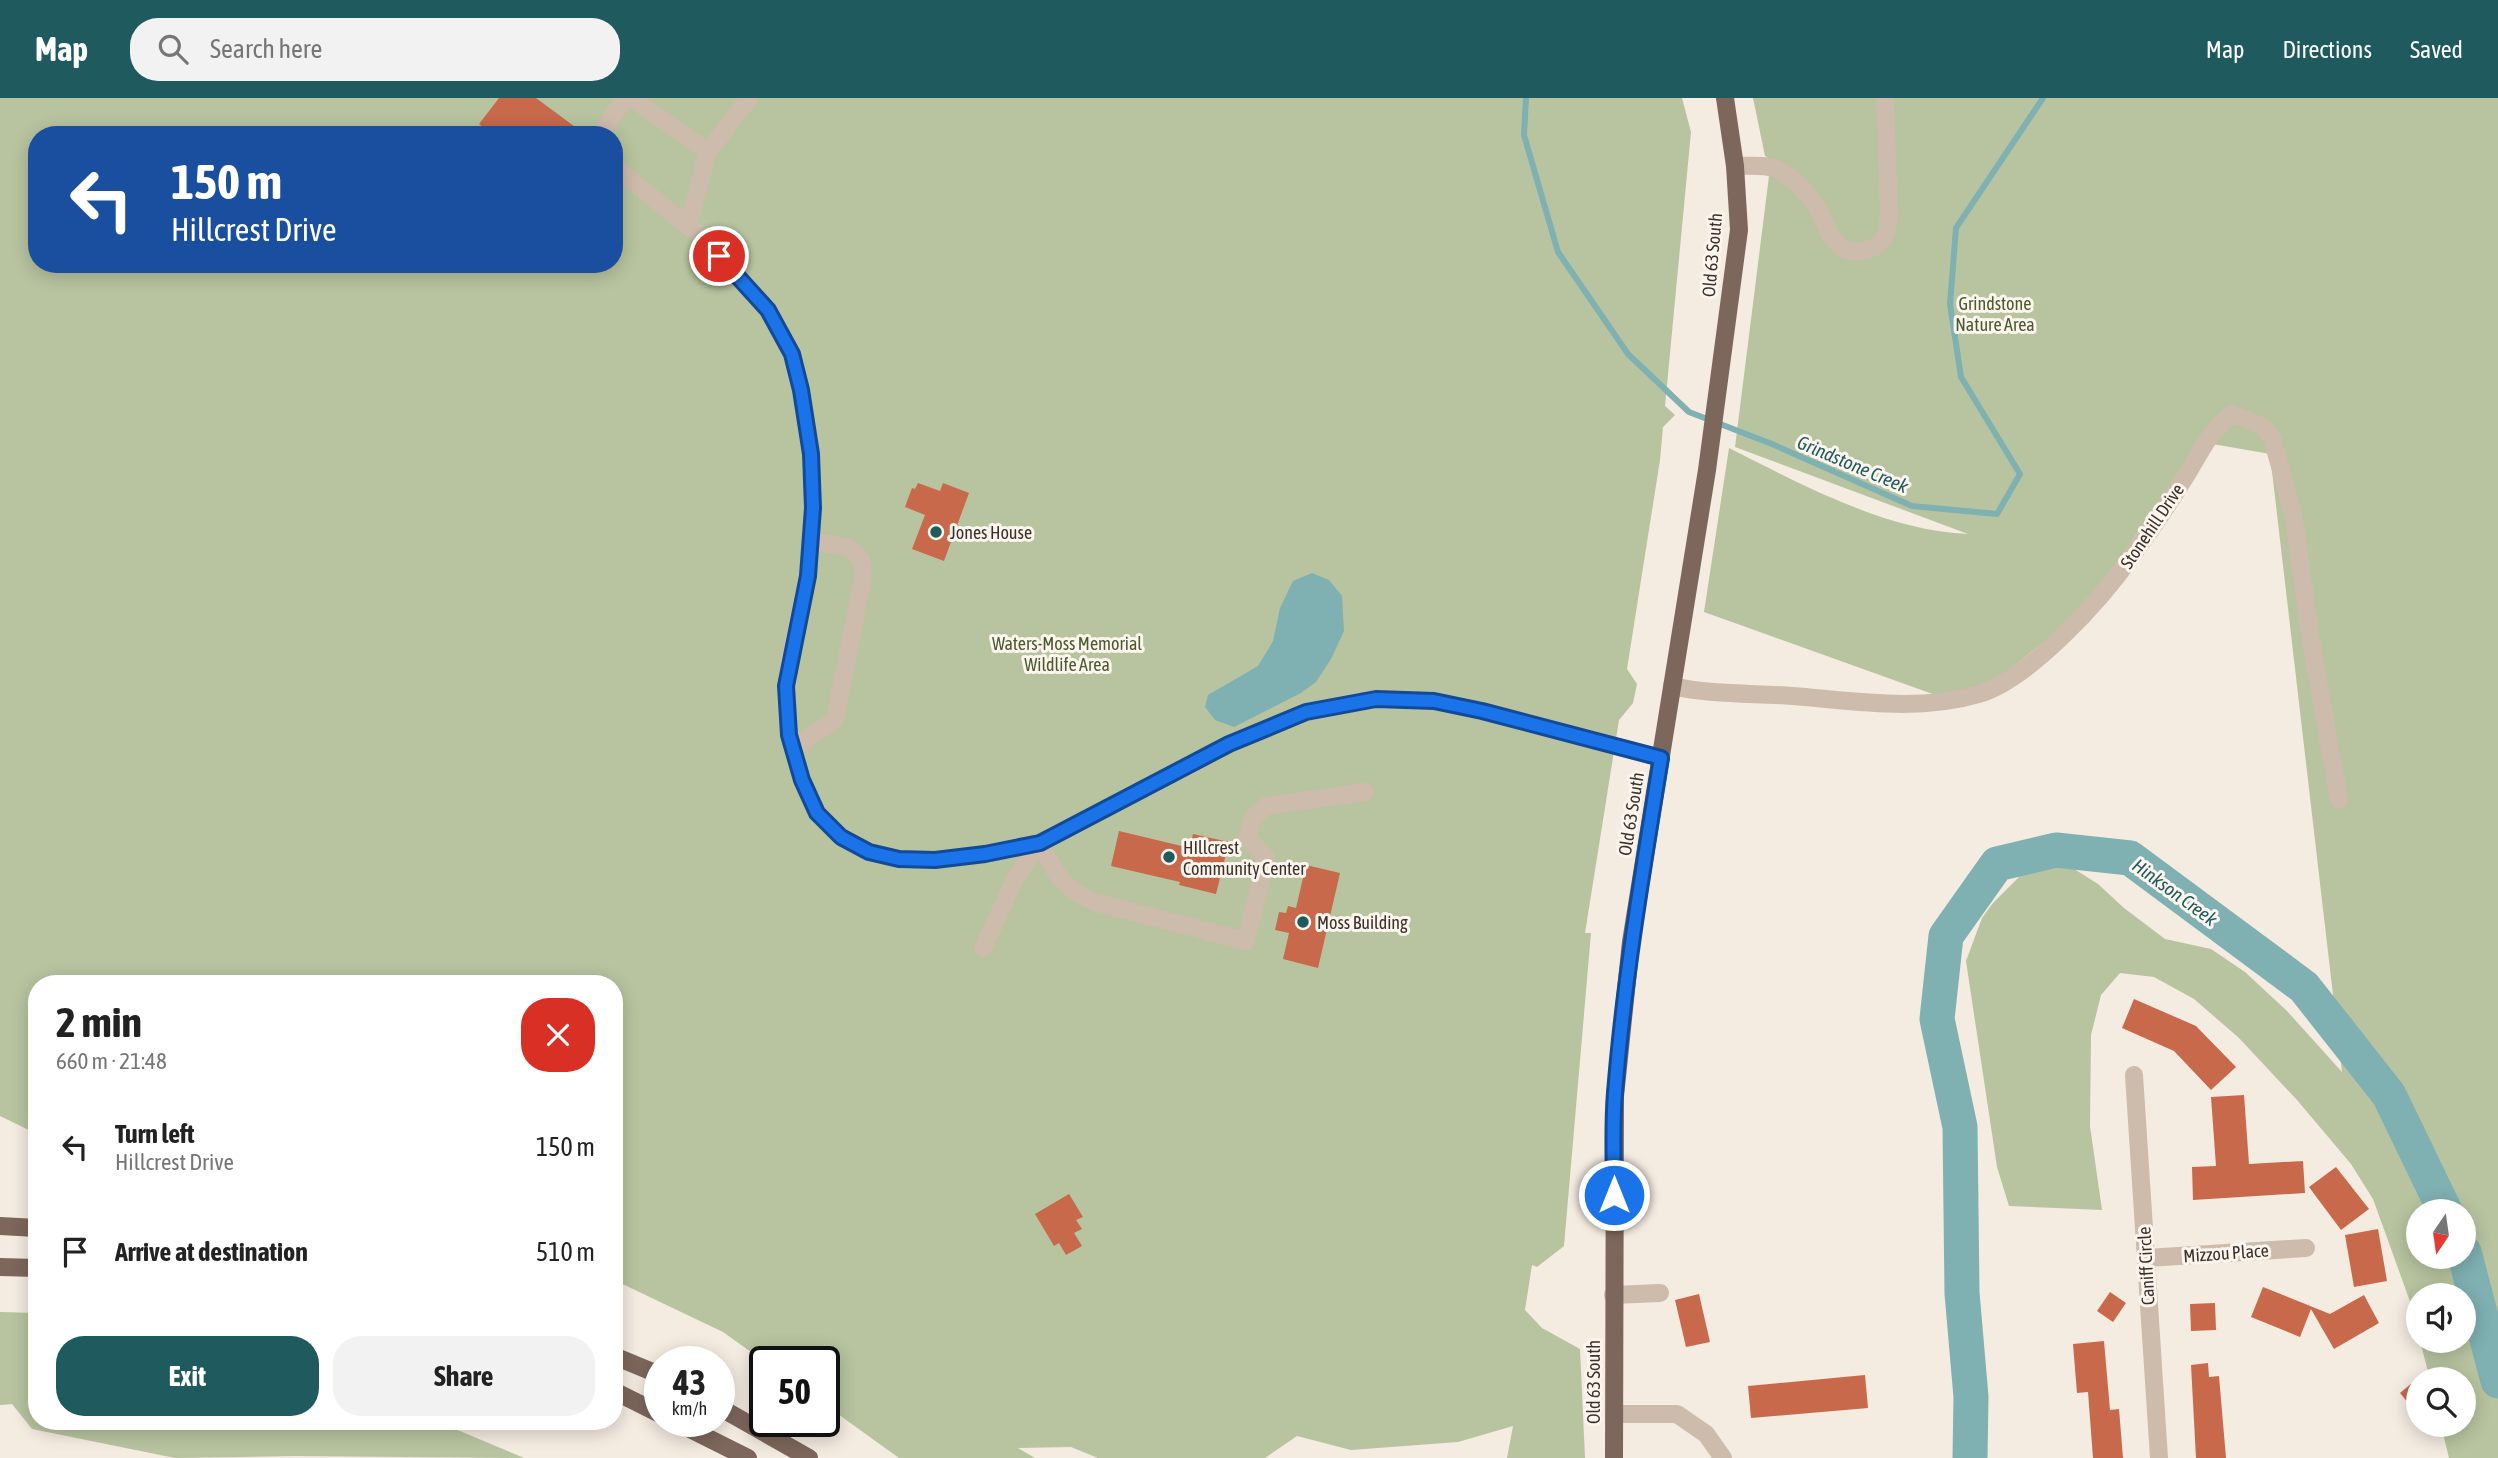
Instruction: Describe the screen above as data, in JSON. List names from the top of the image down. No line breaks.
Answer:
{"streets":{"main road":["Old 63 South"],"street":["Stonehill Drive","Mizzou Place","Caniff Circle"]},"crossings":[["Old 63 South","Stonehill Drive"],["Mizzou Place","Caniff Circle"]],"water":["Grindstone Creek","Hinkson Creek"],"parks":["Grindstone Nature Area","Waters-Moss Memorial Wildlife Area"],"places":["Jones House","HIllcrest Community Center","Moss Building"],"north":"bottom","page":{"header":"Map","search":"Search here","nav":["Map","Directions","Saved"],"turn":["150 m","Hillcrest Drive"],"heading":["2 min","660 m · 21:48"],"list":[{"name":"Turn left","note":"Hillcrest Drive","value":"150 m"},{"name":"Arrive at destination","value":"510 m"}],"buttons":["Exit","Share"],"speed":"43 km/h","limit":"50"}}
